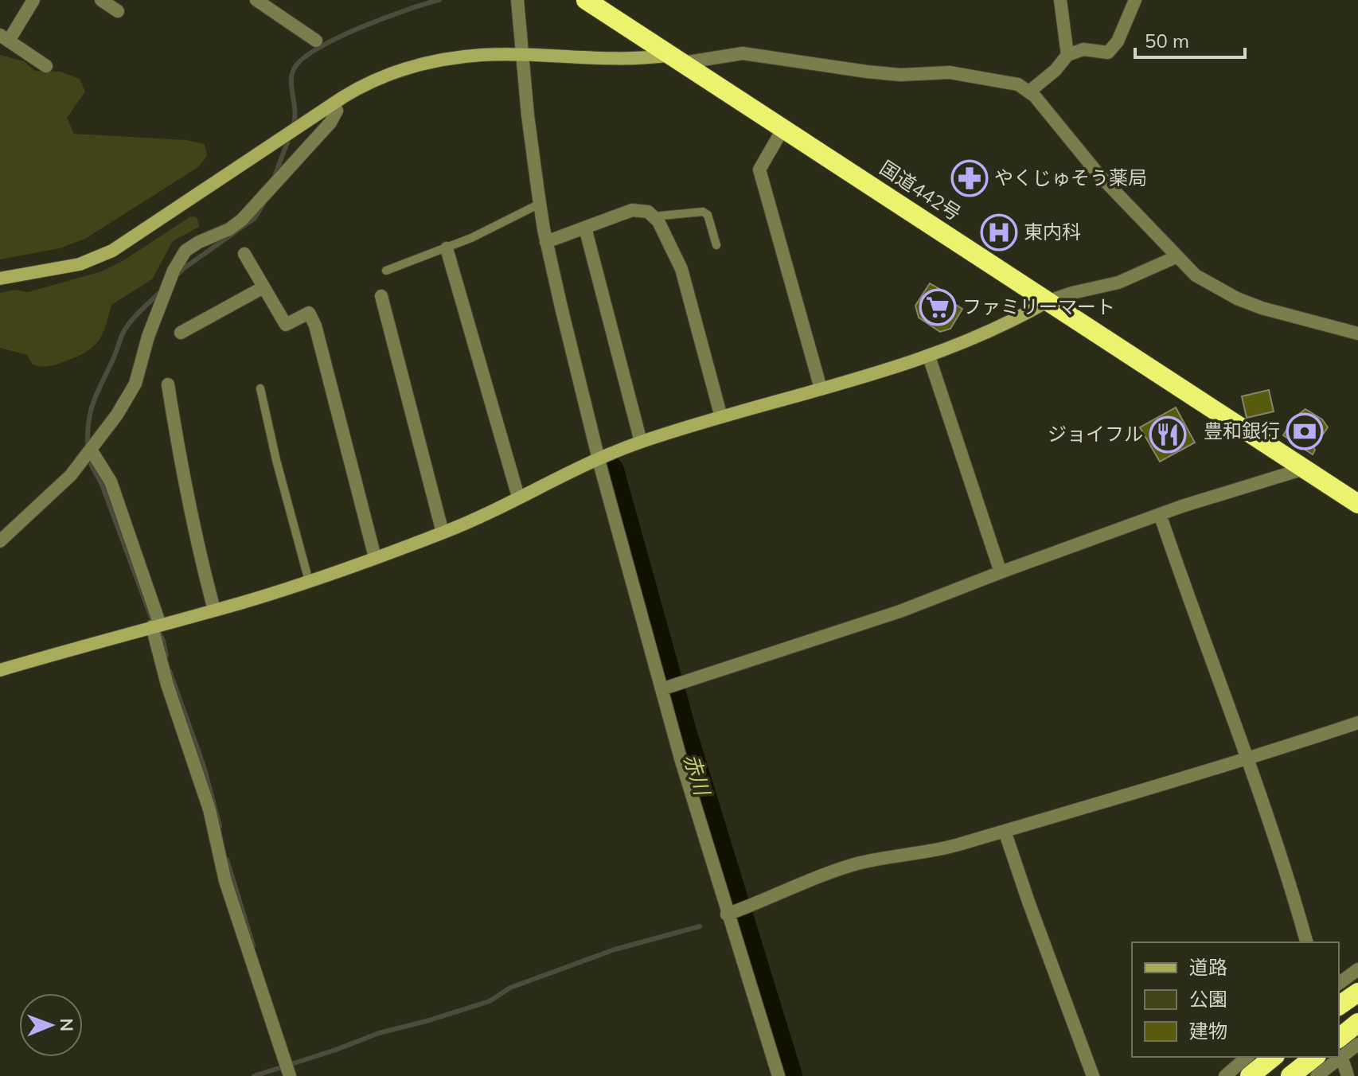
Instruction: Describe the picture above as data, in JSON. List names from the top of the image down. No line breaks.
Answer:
{"streets":{"highway":["国道442号"]},"water":["赤川"],"places":{"pharmacy":["やくじゅそう薬局"],"hospital":["東内科"],"supermarket":["ファミリーマート"],"bank":["豊和銀行"],"restaurant":["ジョイフル"]},"legend":["道路","公園","建物"],"scale_bar":"50 m","north":"right"}
